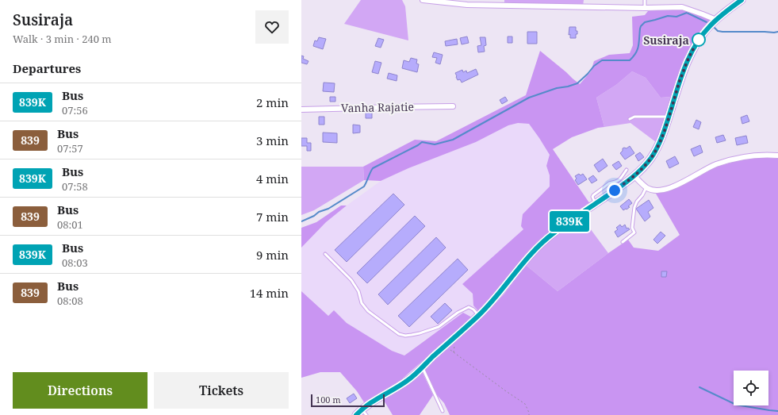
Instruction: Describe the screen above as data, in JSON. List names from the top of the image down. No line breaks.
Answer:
{"streets":{"street":["Vanha Rajatie"]},"places":["Susiraja"],"lines":["bus line 839K"],"scale_bar":"100 m","page":{"heading":[["Susiraja","Walk · 3 min · 240 m"],"Departures"],"on_map":"839K","list":[{"mark":"839K","name":"Bus","note":"07:56","value":"2 min"},{"mark":"839","name":"Bus","note":"07:57","value":"3 min"},{"mark":"839K","name":"Bus","note":"07:58","value":"4 min"},{"mark":"839","name":"Bus","note":"08:01","value":"7 min"},{"mark":"839K","name":"Bus","note":"08:03","value":"9 min"},{"mark":"839","name":"Bus","note":"08:08","value":"14 min"}],"buttons":["Directions","Tickets"],"scale":"100 m"}}
